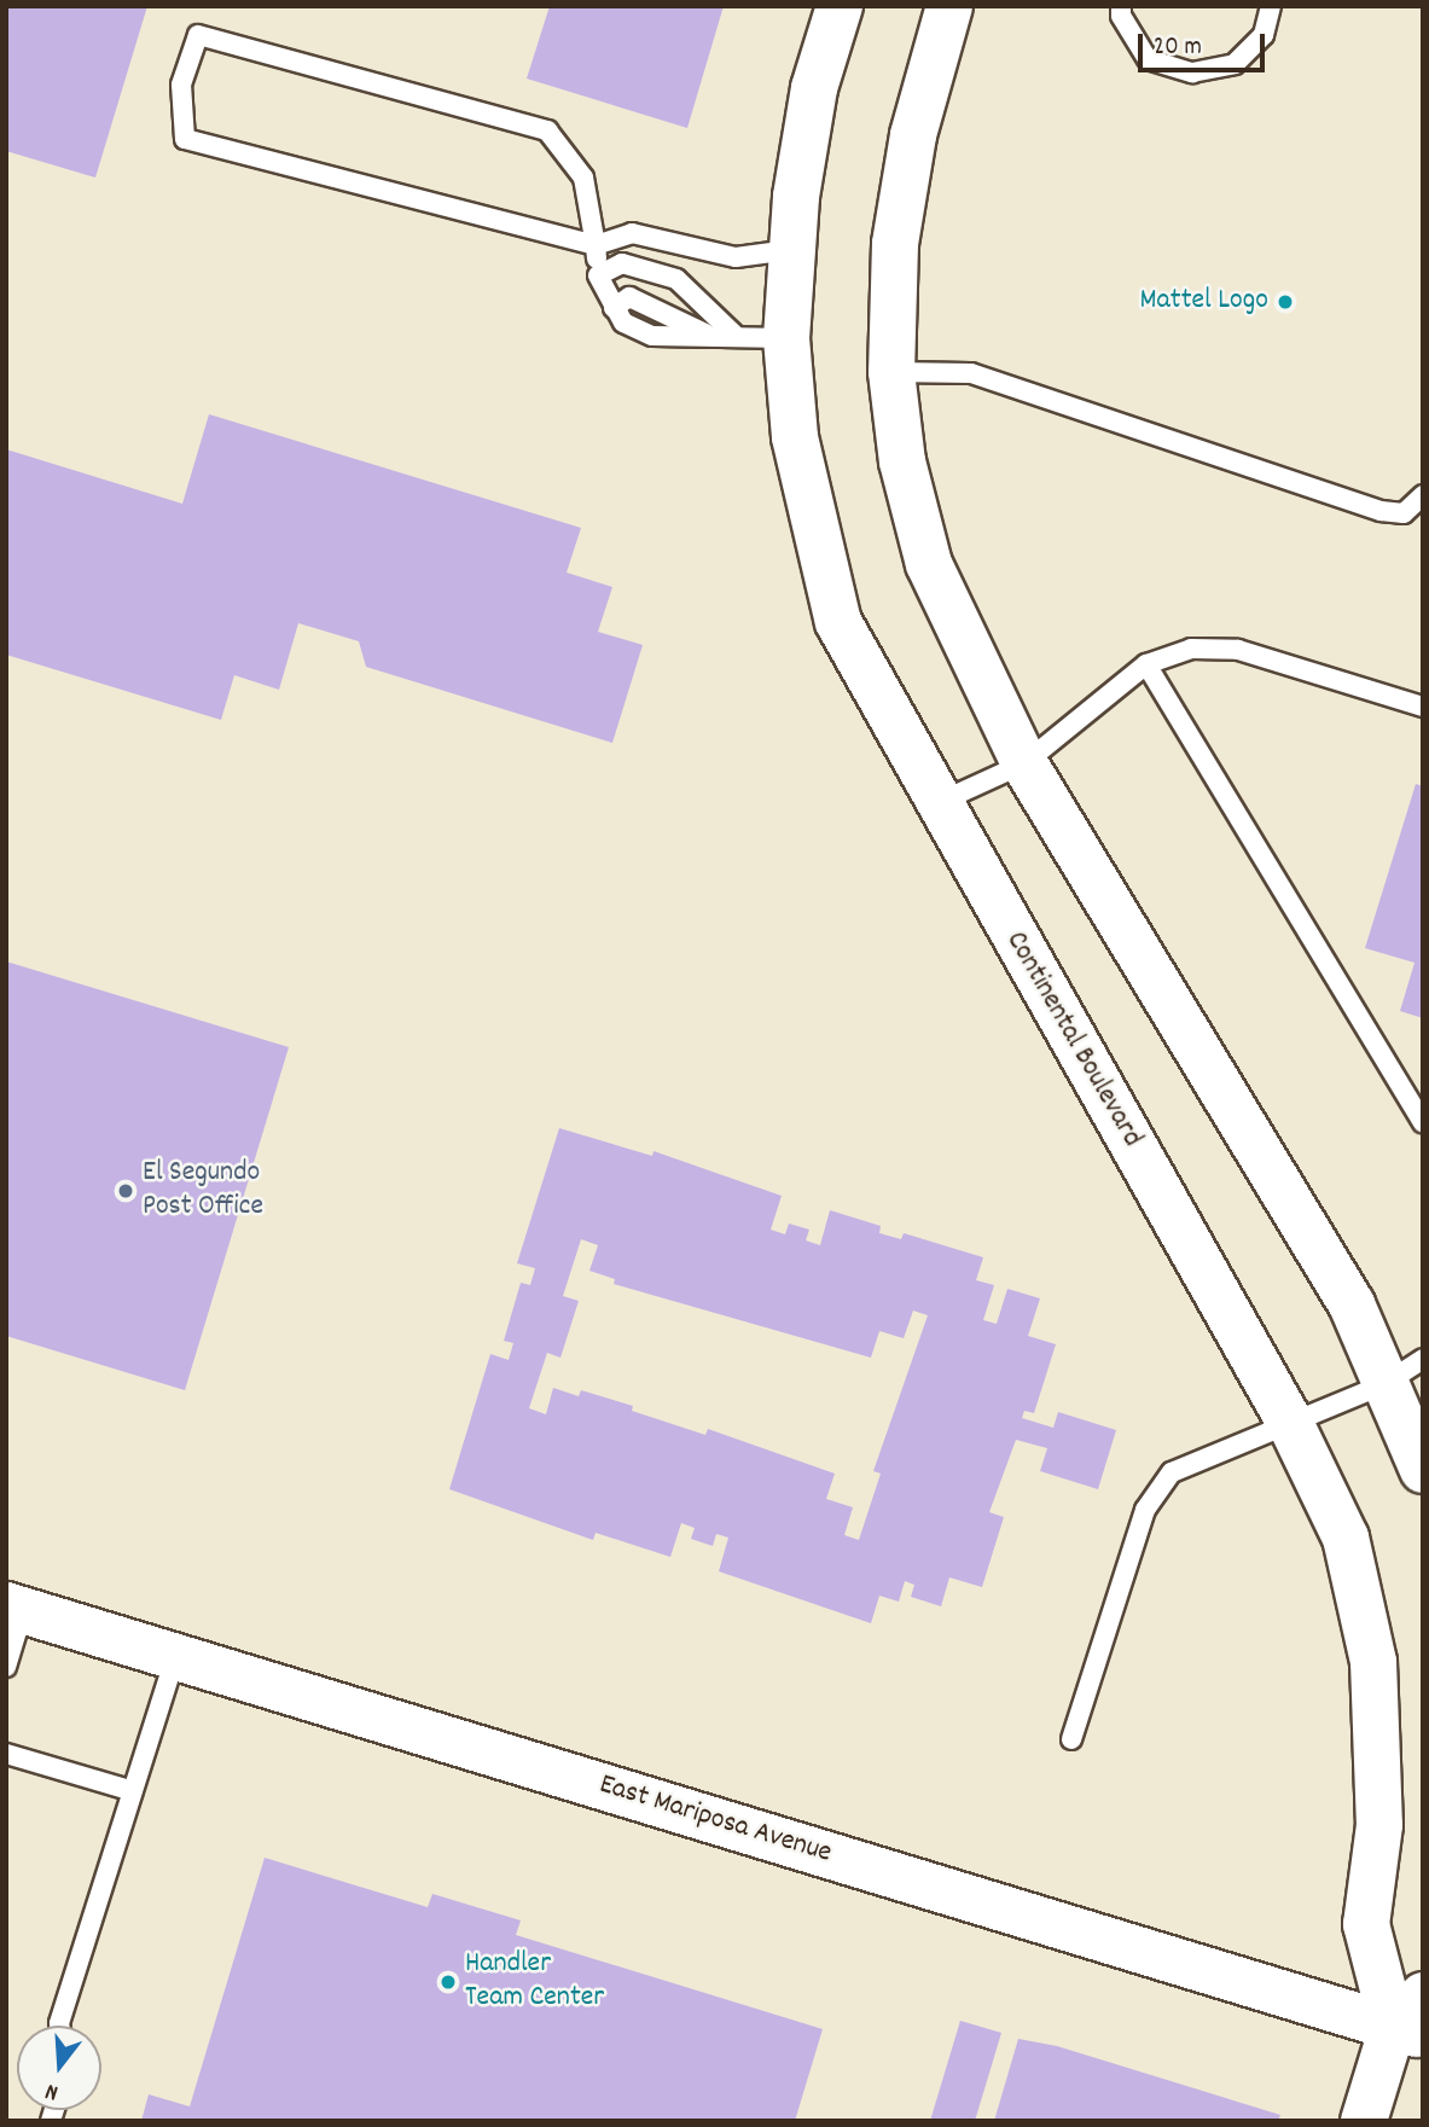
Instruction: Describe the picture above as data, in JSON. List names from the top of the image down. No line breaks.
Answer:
{"streets":{"street":["Continental Boulevard","East Mariposa Avenue"]},"crossings":[["Continental Boulevard","East Mariposa Avenue"]],"places":["Mattel Logo","El Segundo Post Office","Handler Team Center"],"scale_bar":"20 m","north":"bottom"}
